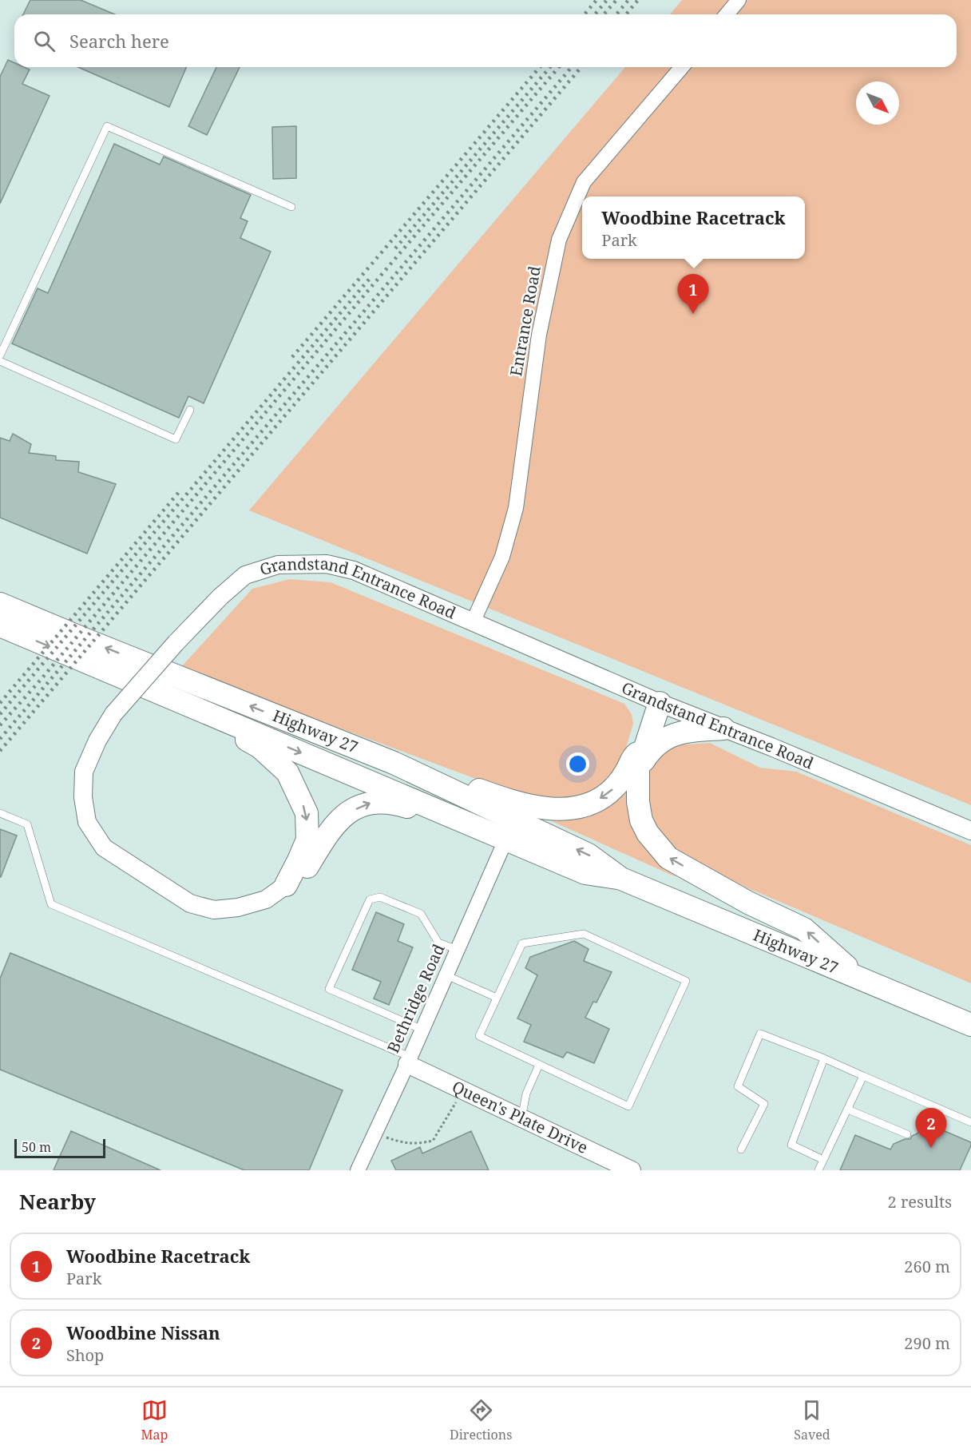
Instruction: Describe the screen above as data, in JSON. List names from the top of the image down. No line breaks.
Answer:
{"streets":{"main road":["Highway 27"],"street":["Entrance Road","Grandstand Entrance Road","Bethridge Road","Queen's Plate Drive"]},"crossings":[["Entrance Road","Grandstand Entrance Road"],["Highway 27","Bethridge Road"],["Bethridge Road","Queen's Plate Drive"]],"scale_bar":"50 m","north":"bottom right","page":{"search":"Search here","popup":["Woodbine Racetrack","Park"],"pins":["1","2"],"scale":"50 m","heading":["Nearby","2 results"],"list":[{"mark":"1","name":"Woodbine Racetrack","note":"Park","value":"260 m"},{"mark":"2","name":"Woodbine Nissan","note":"Shop","value":"290 m"}],"nav":["Map","Directions","Saved"]}}
